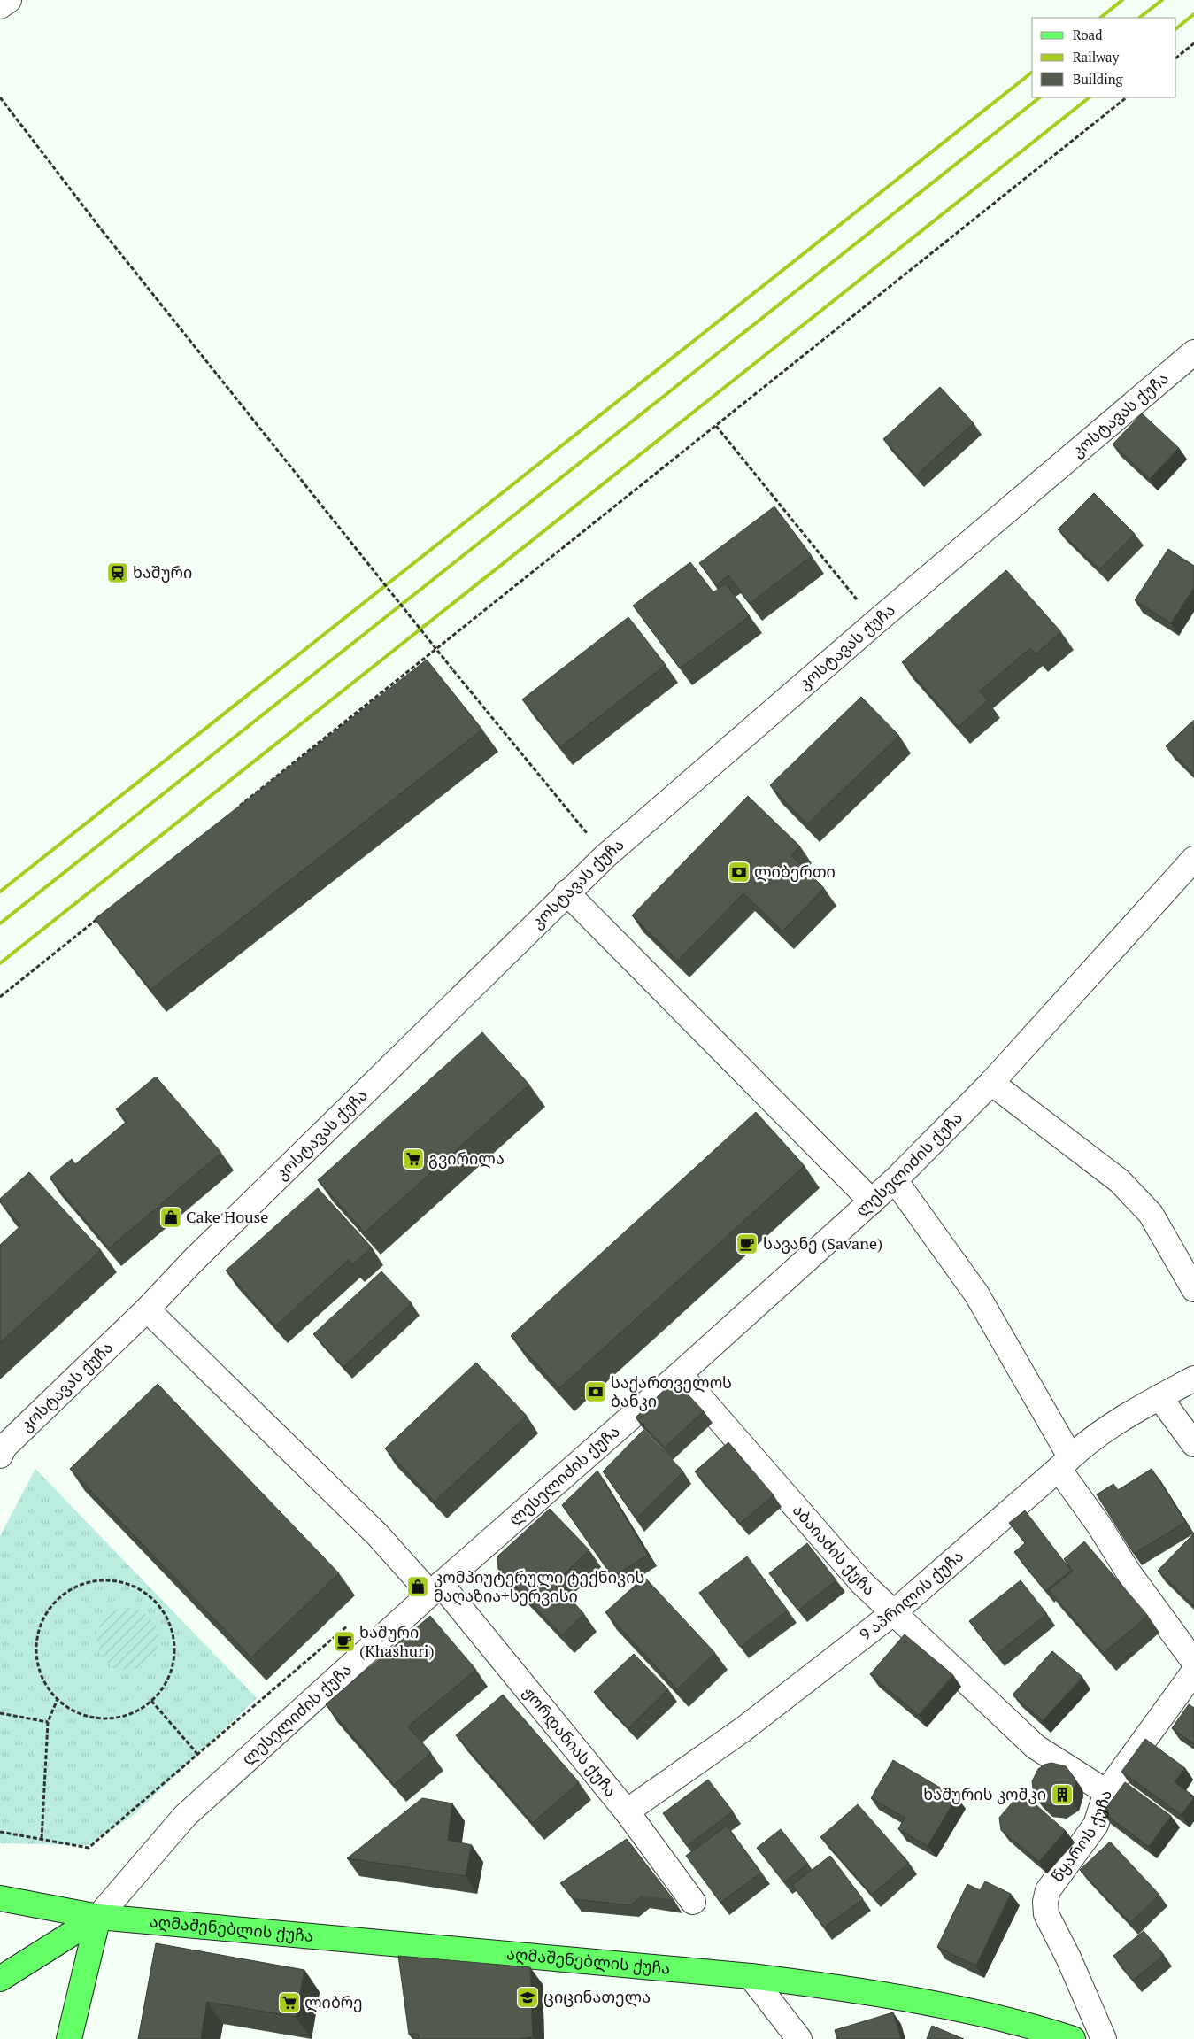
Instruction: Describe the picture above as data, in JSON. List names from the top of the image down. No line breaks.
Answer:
{"streets":{"main road":["აღმაშენებლის ქუჩა"],"street":["კოსტავას ქუჩა","ლესელიძის ქუჩა","აბაიაძის ქუჩა","9 აპრილის ქუჩა","ჟორდანიას ქუჩა","წყაროს ქუჩა"]},"crossings":[["კოსტავას ქუჩა","ჟორდანიას ქუჩა"],["ლესელიძის ქუჩა","აბაიაძის ქუჩა"],["ლესელიძის ქუჩა","ჟორდანიას ქუჩა"],["ლესელიძის ქუჩა","აღმაშენებლის ქუჩა"],["აბაიაძის ქუჩა","9 აპრილის ქუჩა"],["აბაიაძის ქუჩა","წყაროს ქუჩა"],["9 აპრილის ქუჩა","ჟორდანიას ქუჩა"]],"places":{"station":["ხაშური"],"bank":["ლიბერთი","საქართველოს ბანკი"],"supermarket":["გვირილა","ლიბრე"],"shop":["Cake House","კომპიუტერული ტექნიკის მაღაზია+სერვისი"],"cafe":["სავანე (Savane)","ხაშური (Khashuri)"],"building":["ხაშურის კოშკი"],"school or university":["ციცინათელა"]},"legend":["Road","Railway","Building"]}
